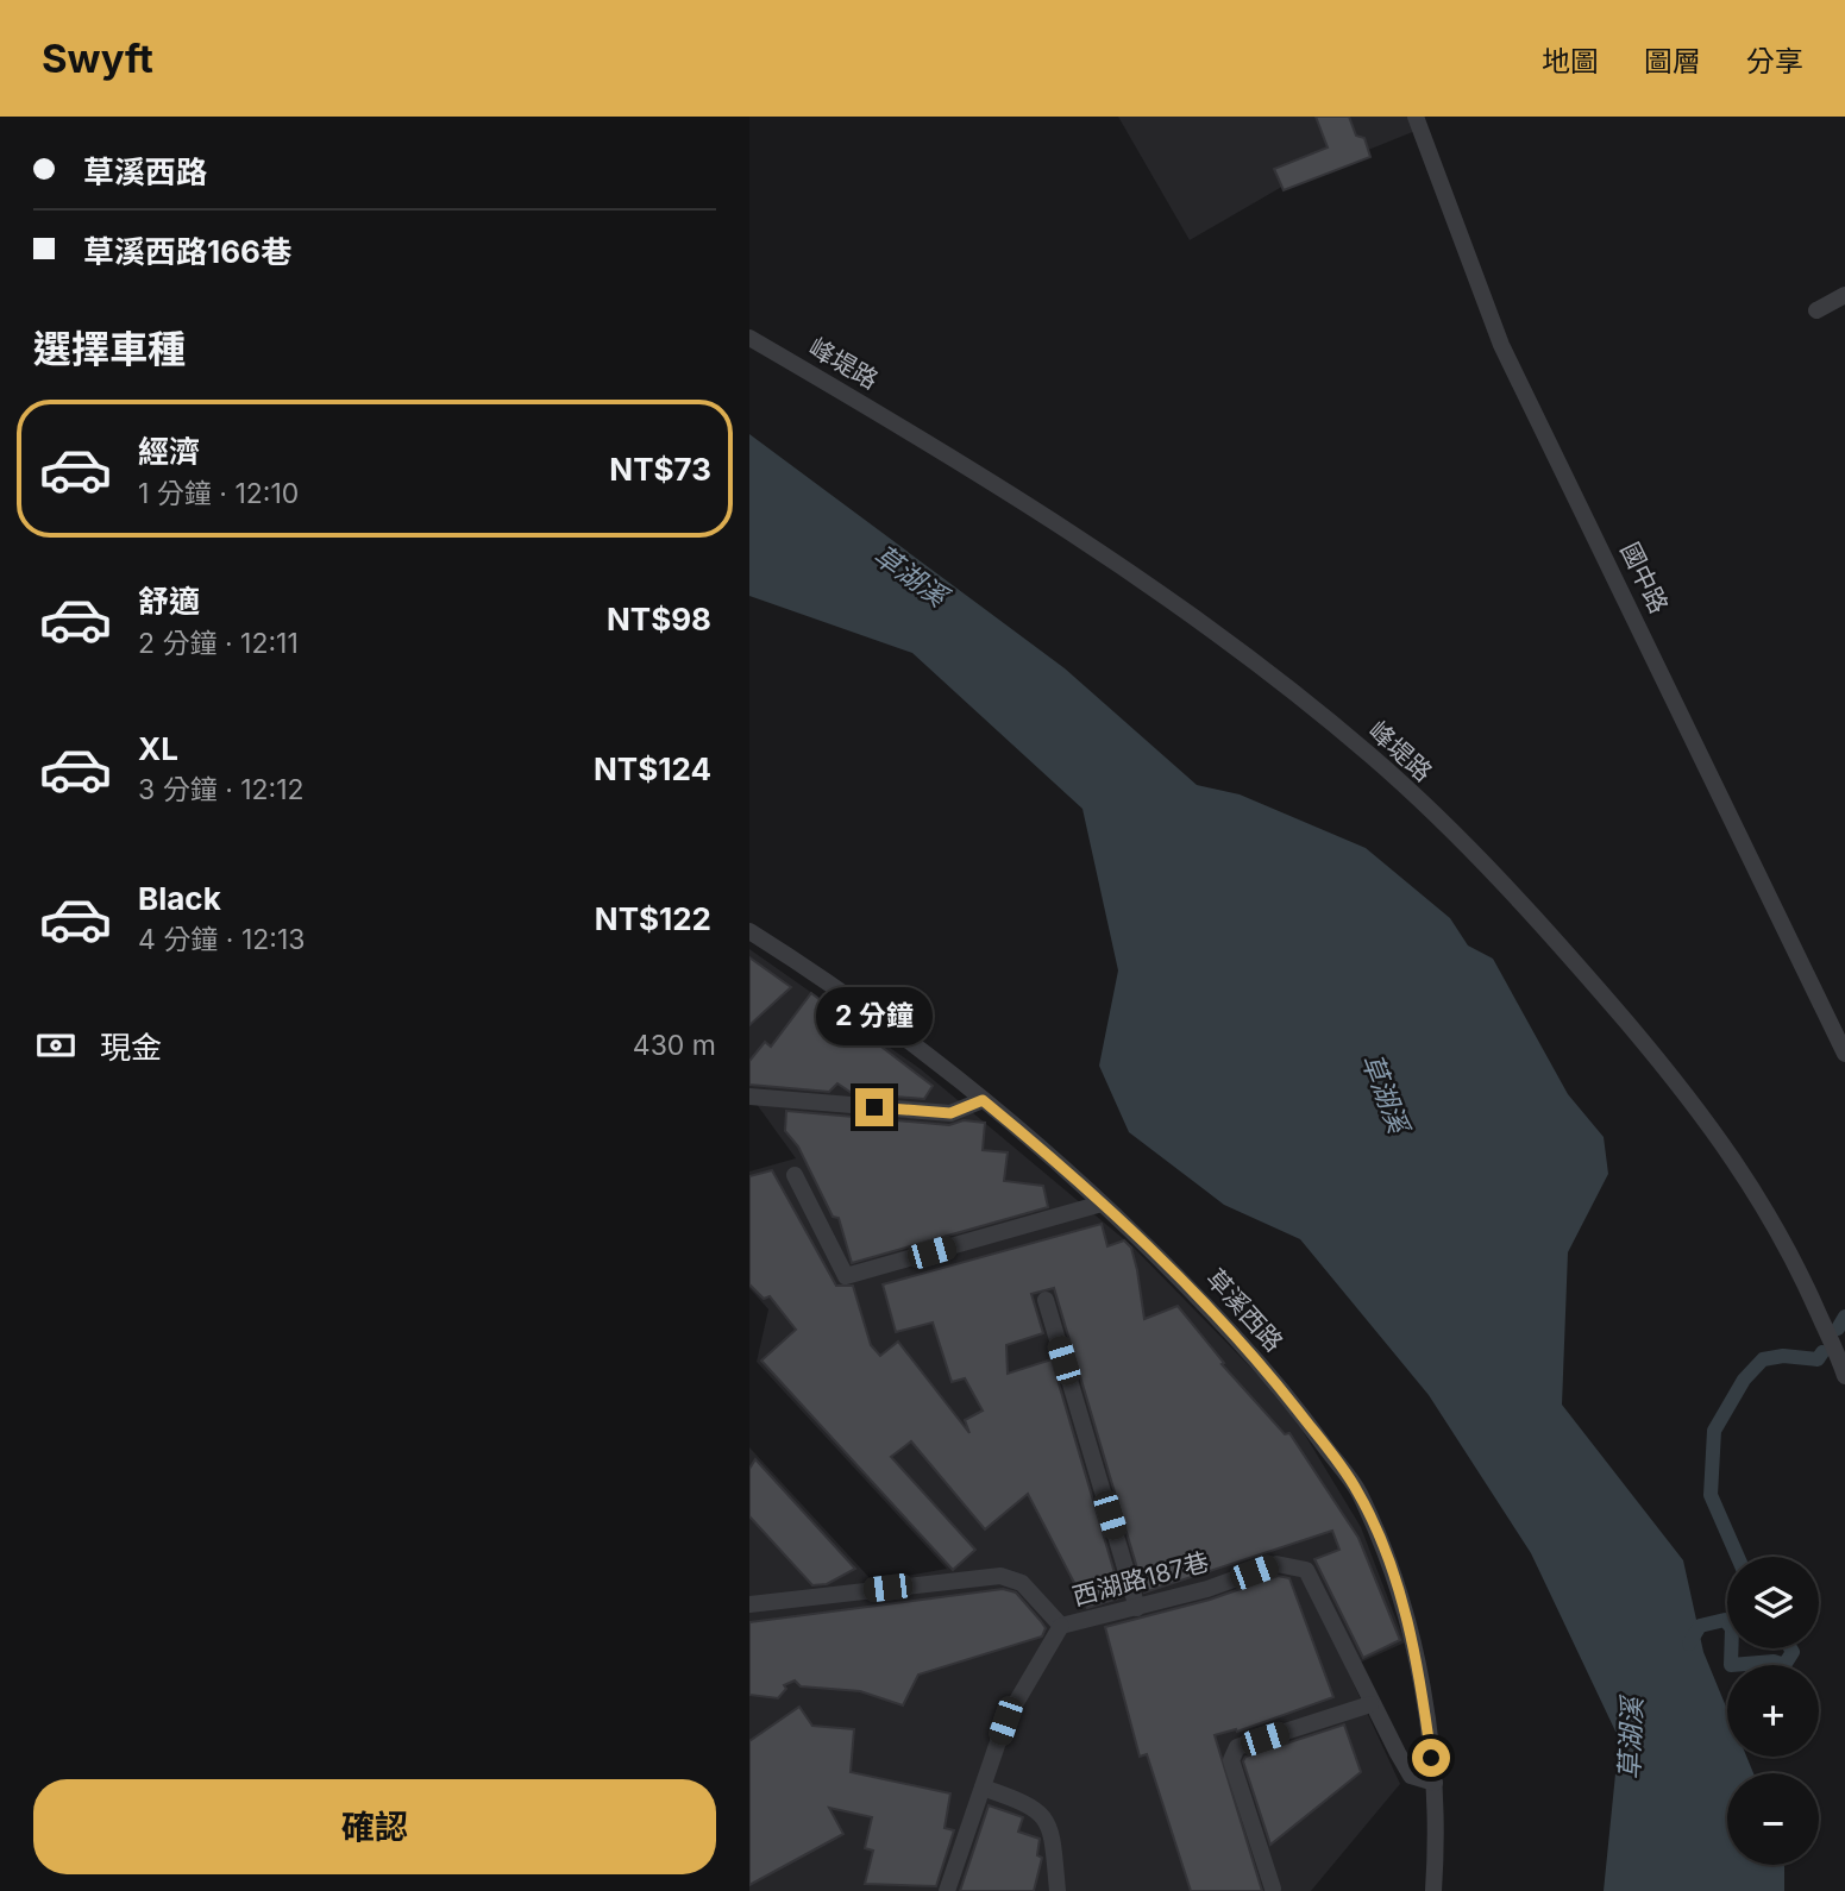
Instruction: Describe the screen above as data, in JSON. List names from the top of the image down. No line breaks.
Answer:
{"streets":{"street":["峰堤路","國中路","草溪西路","西湖路187巷"]},"crossings":[["草溪西路","西湖路187巷"]],"water":["草湖溪"],"page":{"header":"Swyft","nav":["地圖","圖層","分享"],"banner":["草溪西路","草溪西路166巷"],"heading":"選擇車種","list":[{"name":"經濟","note":"1 分鐘 · 12:10","value":"NT$73"},{"name":"舒適","note":"2 分鐘 · 12:11","value":"NT$98"},{"name":"XL","note":"3 分鐘 · 12:12","value":"NT$124"},{"name":"Black","note":"4 分鐘 · 12:13","value":"NT$122"}],"bubble":"2 分鐘","pay":["現金","430 m"],"map_buttons":["+","−"],"buttons":"確認"}}
